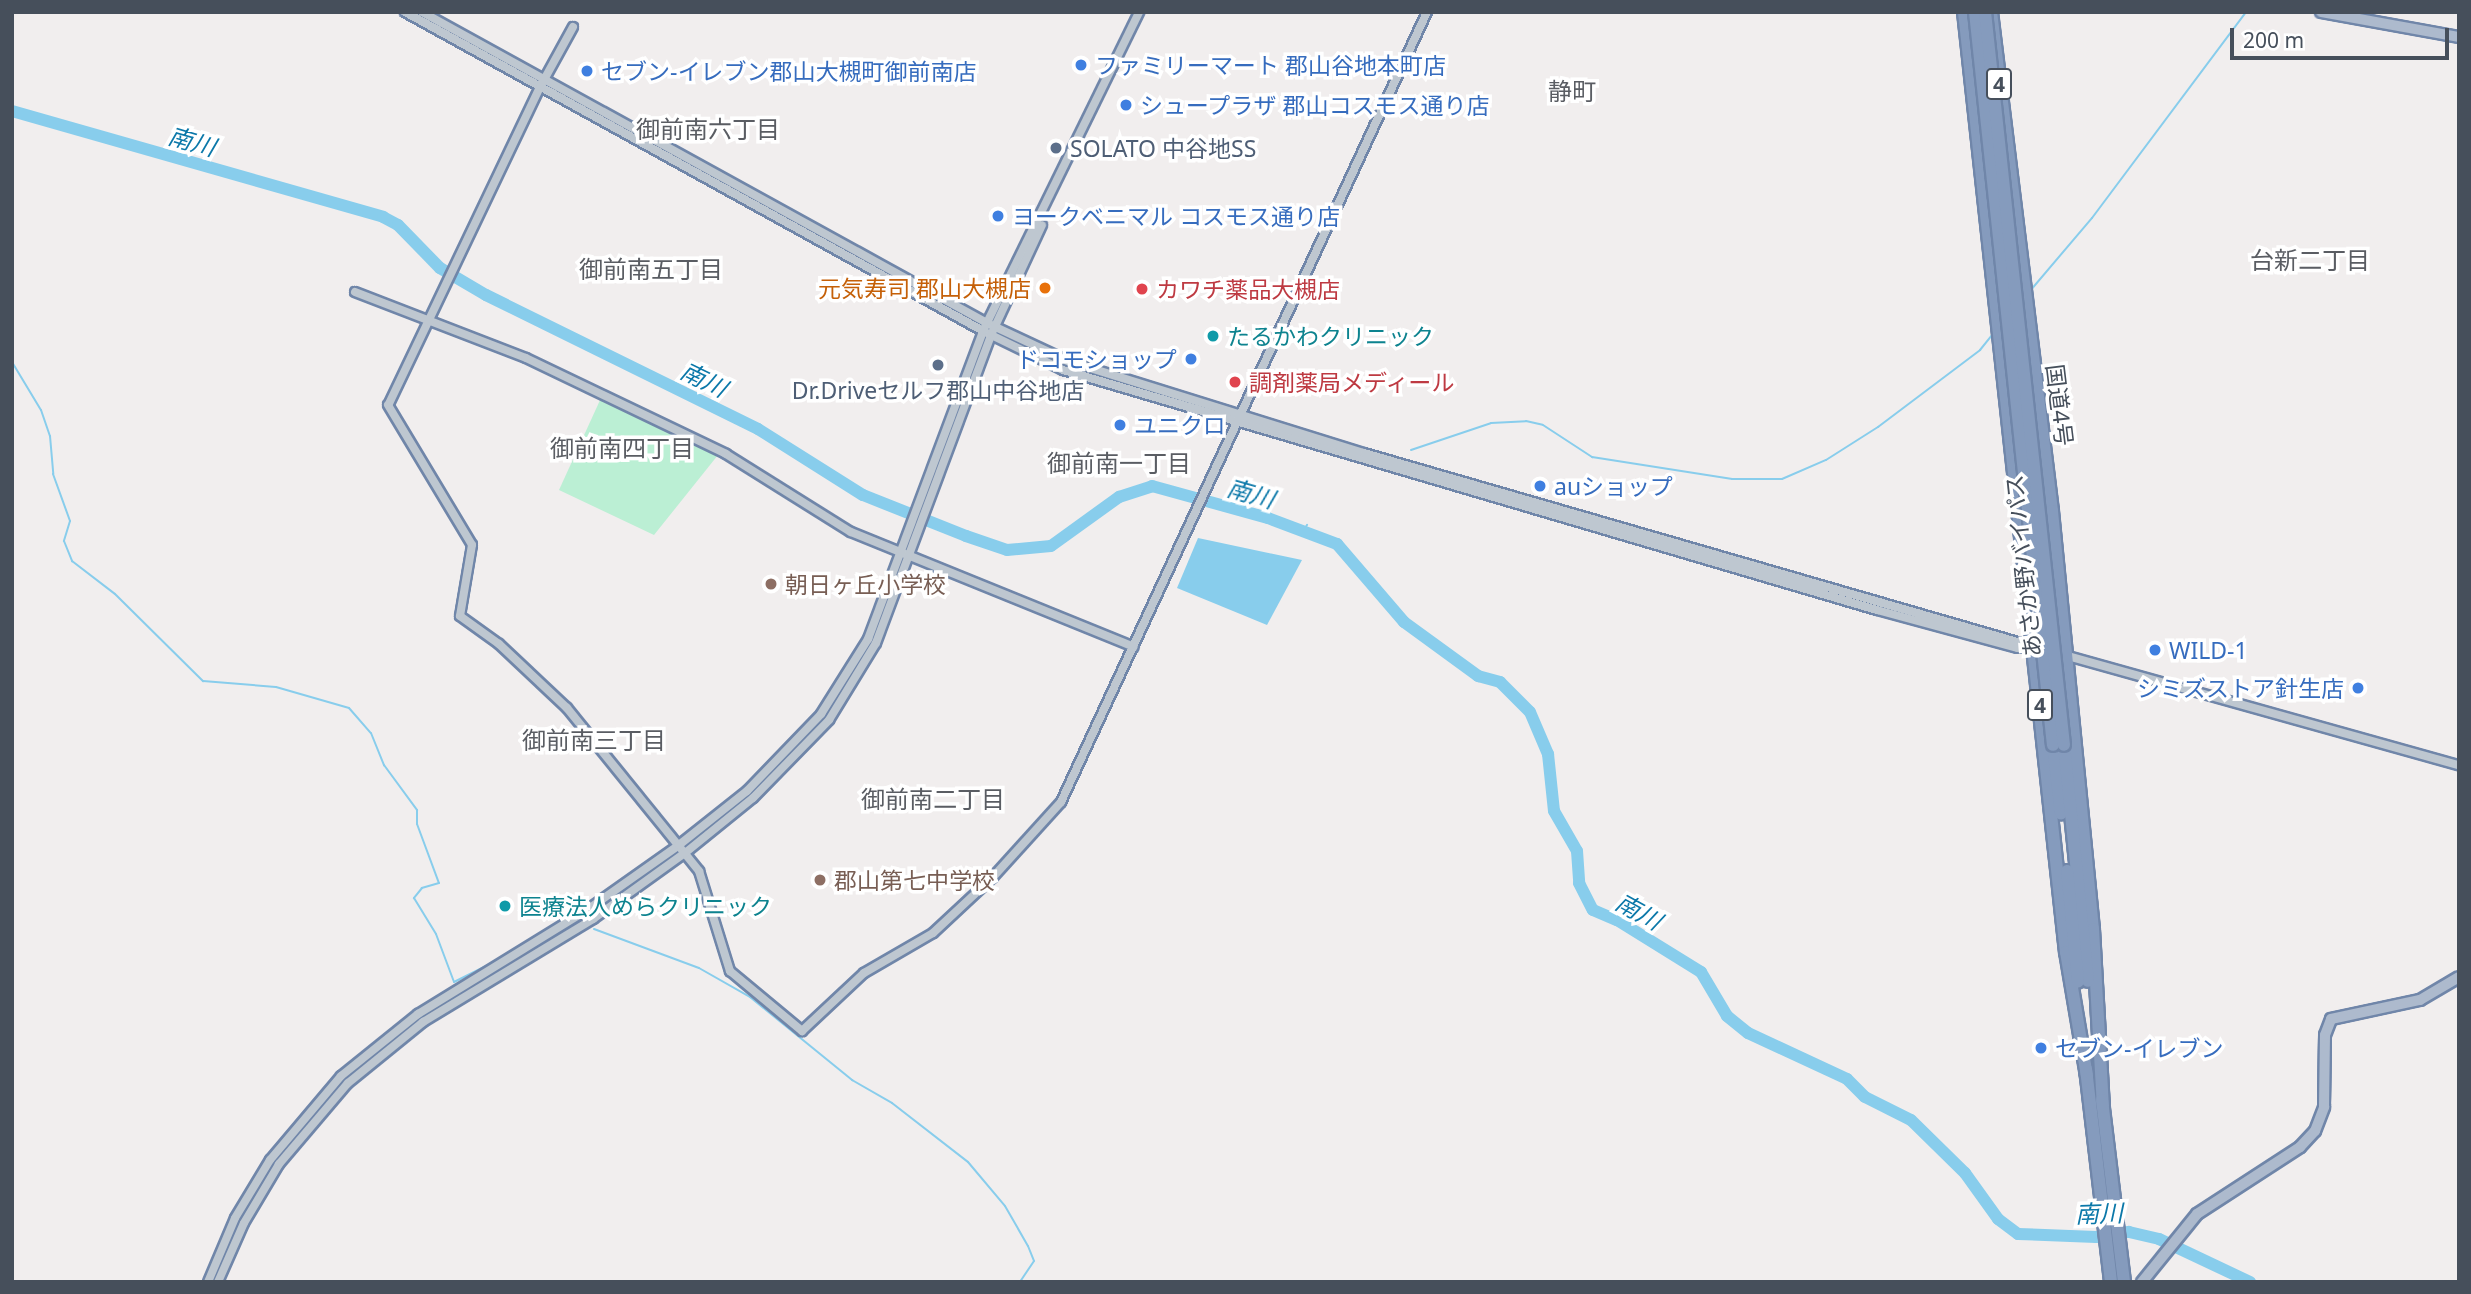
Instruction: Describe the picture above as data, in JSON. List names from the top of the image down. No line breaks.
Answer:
{"streets":{"highway":["4","国道4号","あさか野バイパス"]},"crossings":[["4","国道4号"],["4","あさか野バイパス"]],"districts":["静町","御前南六丁目","台新二丁目","御前南五丁目","御前南四丁目","御前南一丁目","御前南三丁目","御前南二丁目"],"water":["南川"],"places":["ファミリーマート 郡山谷地本町店","セブン-イレブン郡山大槻町御前南店","シュープラザ 郡山コスモス通り店","SOLATO 中谷地SS","ヨークベニマル コスモス通り店","元気寿司 郡山大槻店","カワチ薬品大槻店","たるかわクリニック","ドコモショップ","Dr.Driveセルフ郡山中谷地店","調剤薬局メディール","ユニクロ","auショップ","朝日ヶ丘小学校","WILD-1","シミズストア針生店","郡山第七中学校","医療法人めらクリニック","セブン-イレブン"],"scale_bar":"200 m"}
